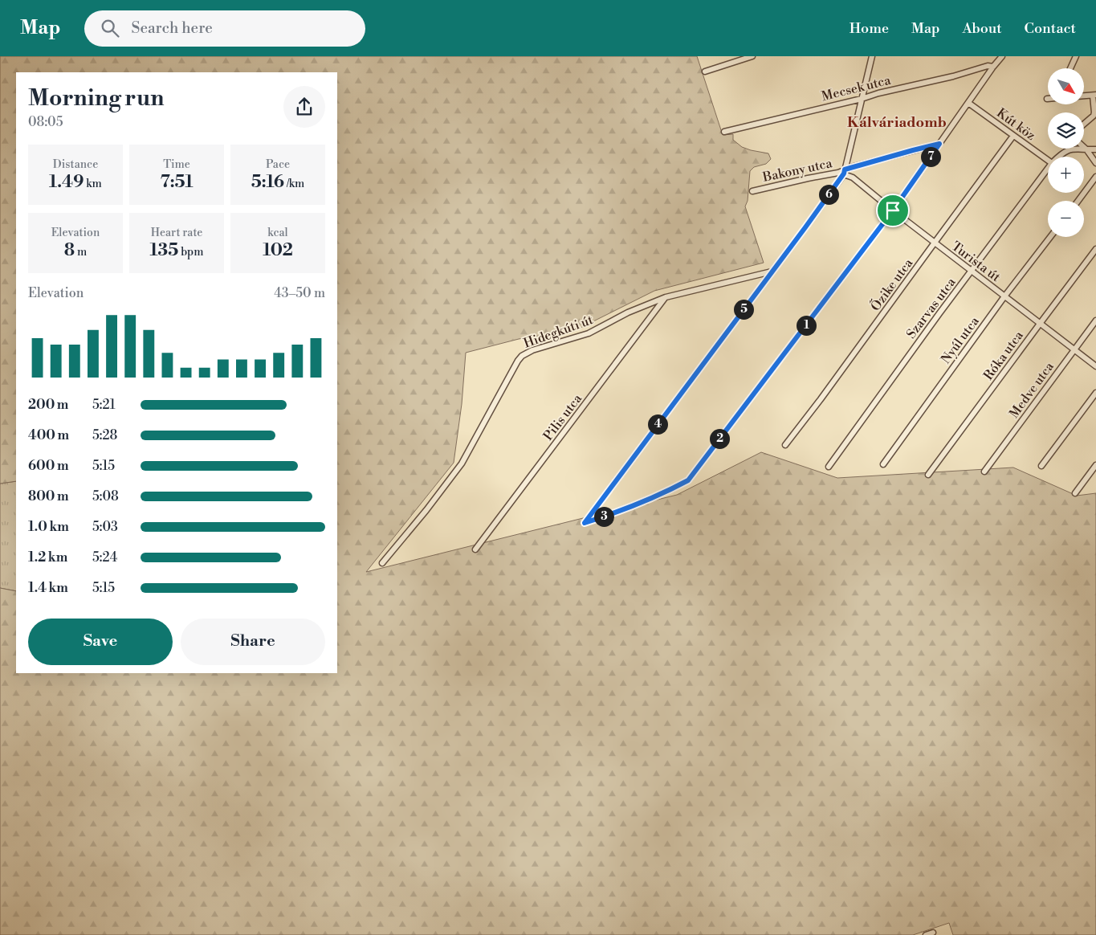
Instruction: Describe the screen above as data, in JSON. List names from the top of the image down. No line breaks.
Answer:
{"streets":{"street":["Mecsek utca","Kút köz","Bakony utca","Turista út","Őzike utca","Szarvas utca","Hidegkúti út","Nyúl utca","Róka utca","Medve utca","Pilis utca"]},"crossings":[["Kút köz","Őzike utca"],["Bakony utca","Turista út"],["Turista út","Őzike utca"],["Turista út","Szarvas utca"],["Turista út","Nyúl utca"],["Turista út","Róka utca"],["Turista út","Medve utca"],["Hidegkúti út","Pilis utca"]],"districts":["Kálváriadomb"],"north":"bottom right","page":{"header":"Map","search":"Search here","nav":["Home","Map","About","Contact"],"map_buttons":["+","−"],"heading":["Morning run","08:05"],"stats":[["Distance","1.49 km"],["Time","7:51"],["Pace","5:16 /km"],["Elevation","8 m"],["Heart rate","135 bpm"],["kcal","102"]],"pins":["7","6","5","1","4","2","3"],"chart":["Elevation","43–50 m"],"list":[{"name":"200 m","note":"5:21"},{"name":"400 m","note":"5:28"},{"name":"600 m","note":"5:15"},{"name":"800 m","note":"5:08"},{"name":"1.0 km","note":"5:03"},{"name":"1.2 km","note":"5:24"},{"name":"1.4 km","note":"5:15"}],"buttons":["Save","Share"]}}
